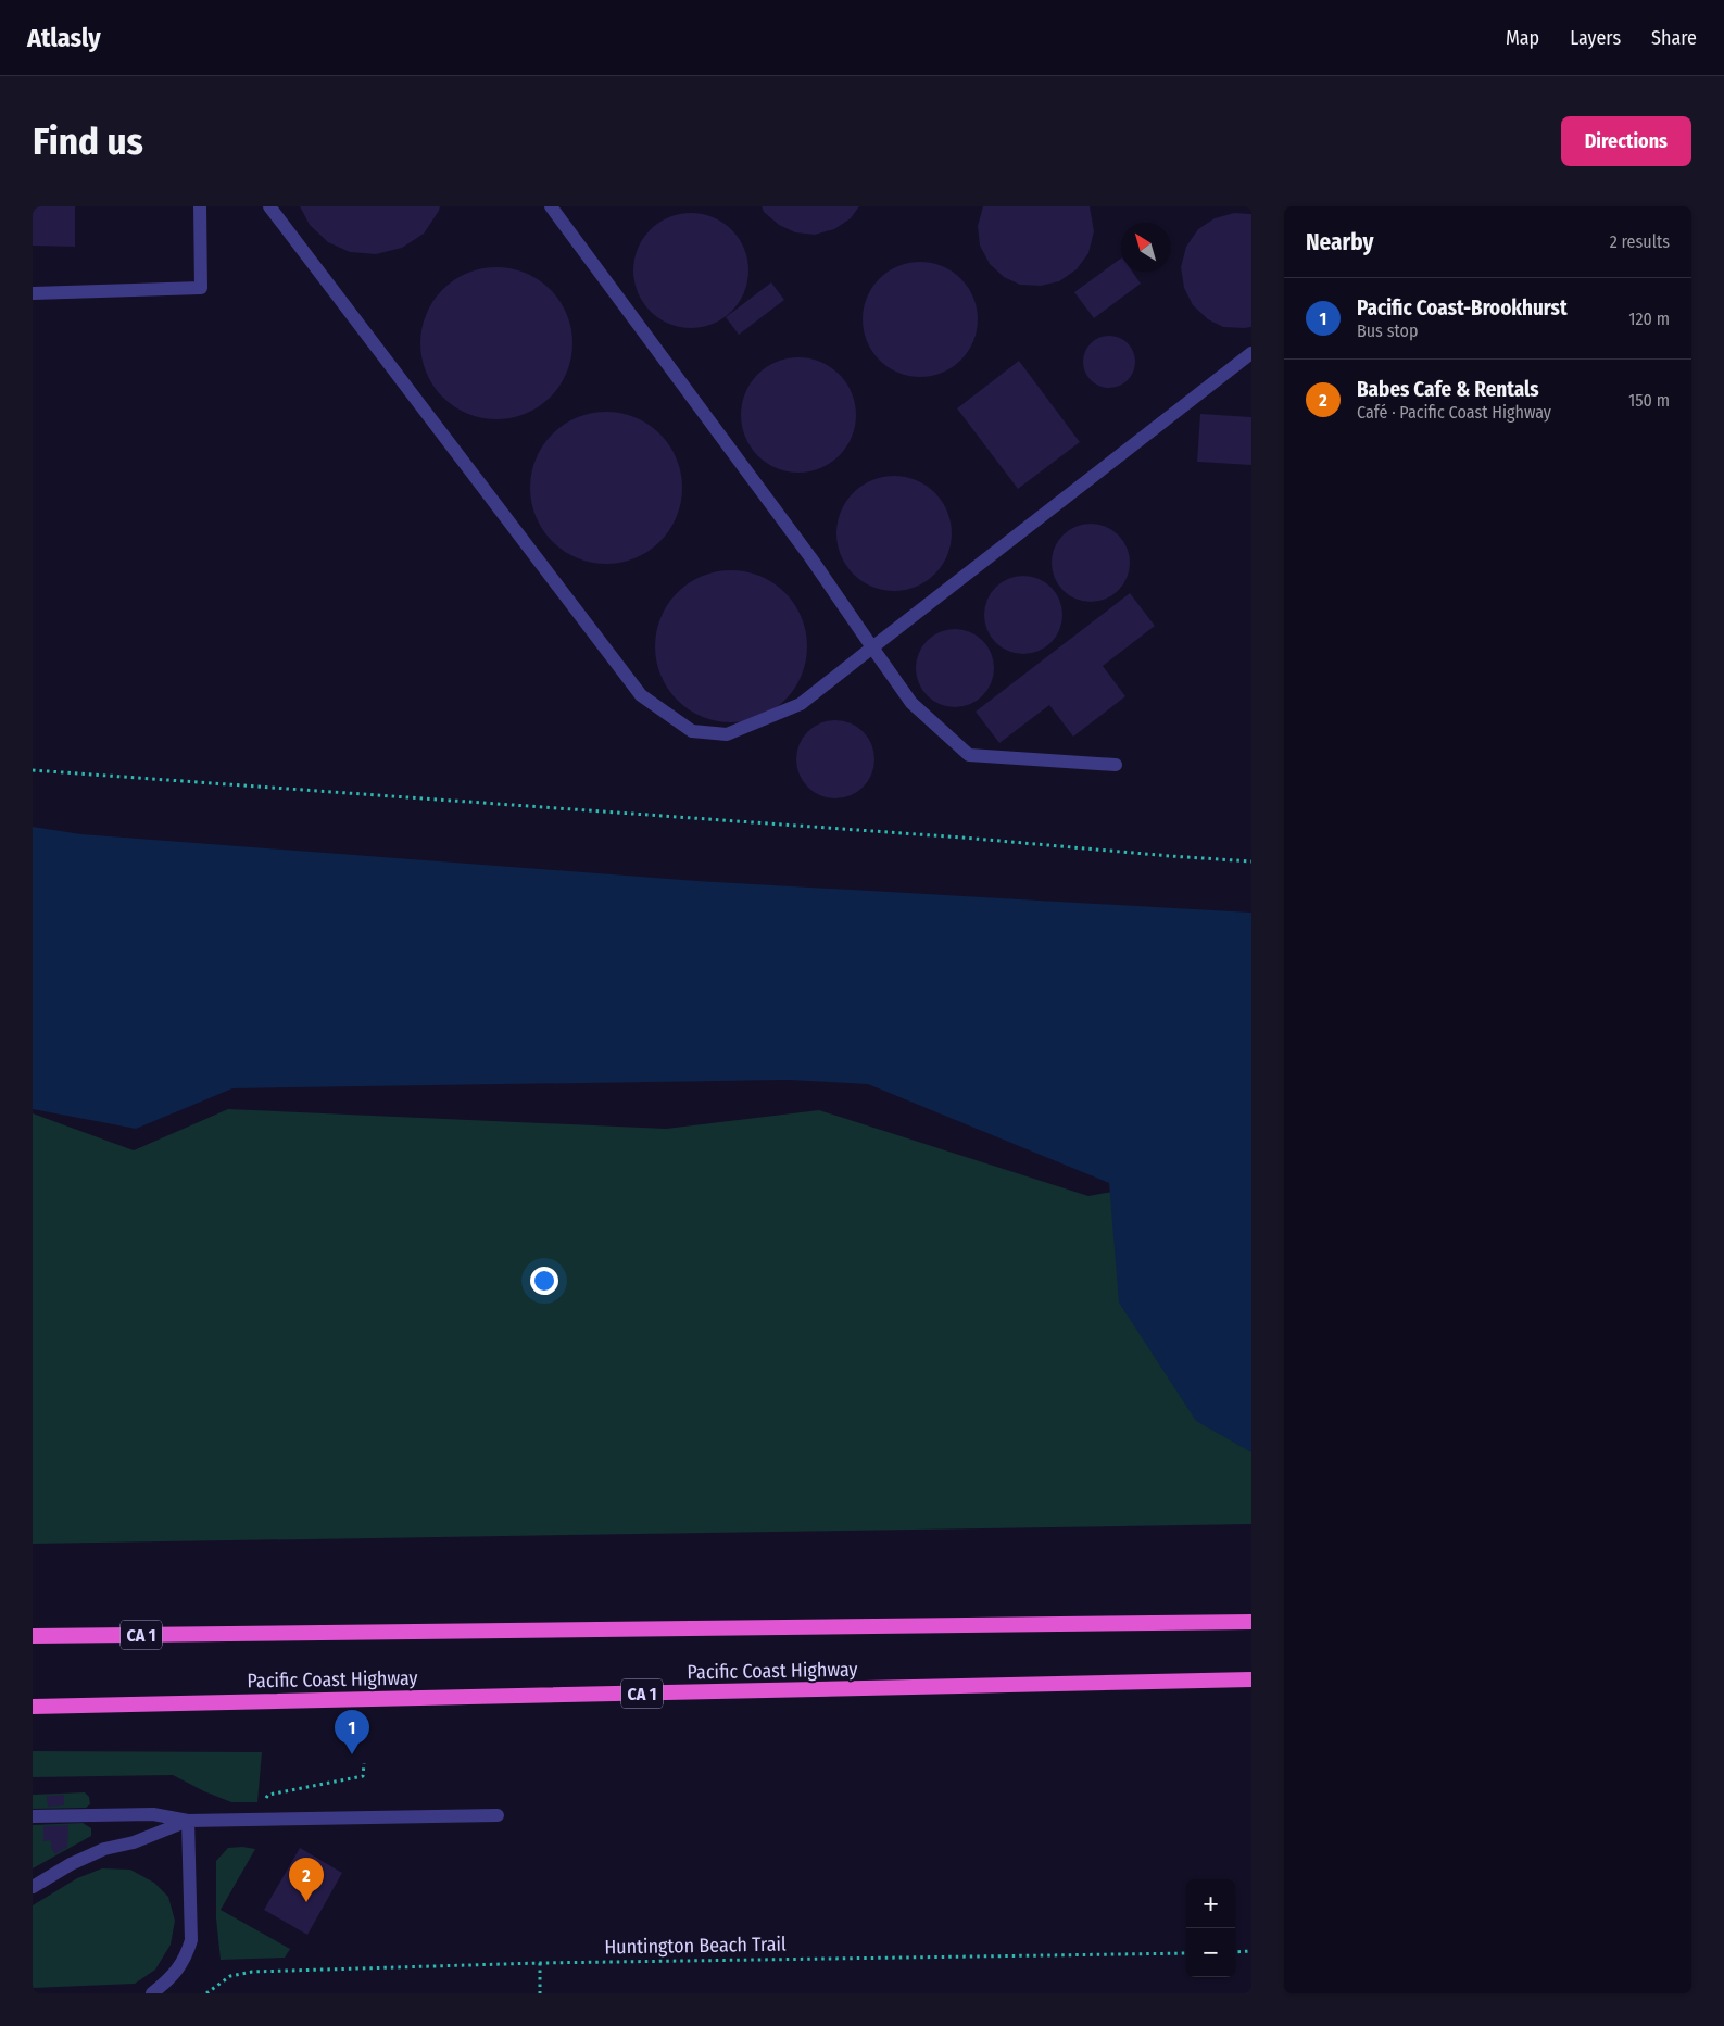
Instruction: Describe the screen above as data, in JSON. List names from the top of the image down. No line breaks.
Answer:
{"streets":{"highway":["CA 1","Pacific Coast Highway"],"path":["Huntington Beach Trail"]},"north":"top left","page":{"header":"Atlasly","nav":["Map","Layers","Share"],"buttons":"Directions","title":"Find us","heading":["Nearby","2 results"],"list":[{"mark":"1","name":"Pacific Coast-Brookhurst","note":"Bus stop","value":"120 m"},{"mark":"2","name":"Babes Cafe & Rentals","note":"Café · Pacific Coast Highway","value":"150 m"}],"pins":["1","2"],"map_buttons":["+","−"]}}
